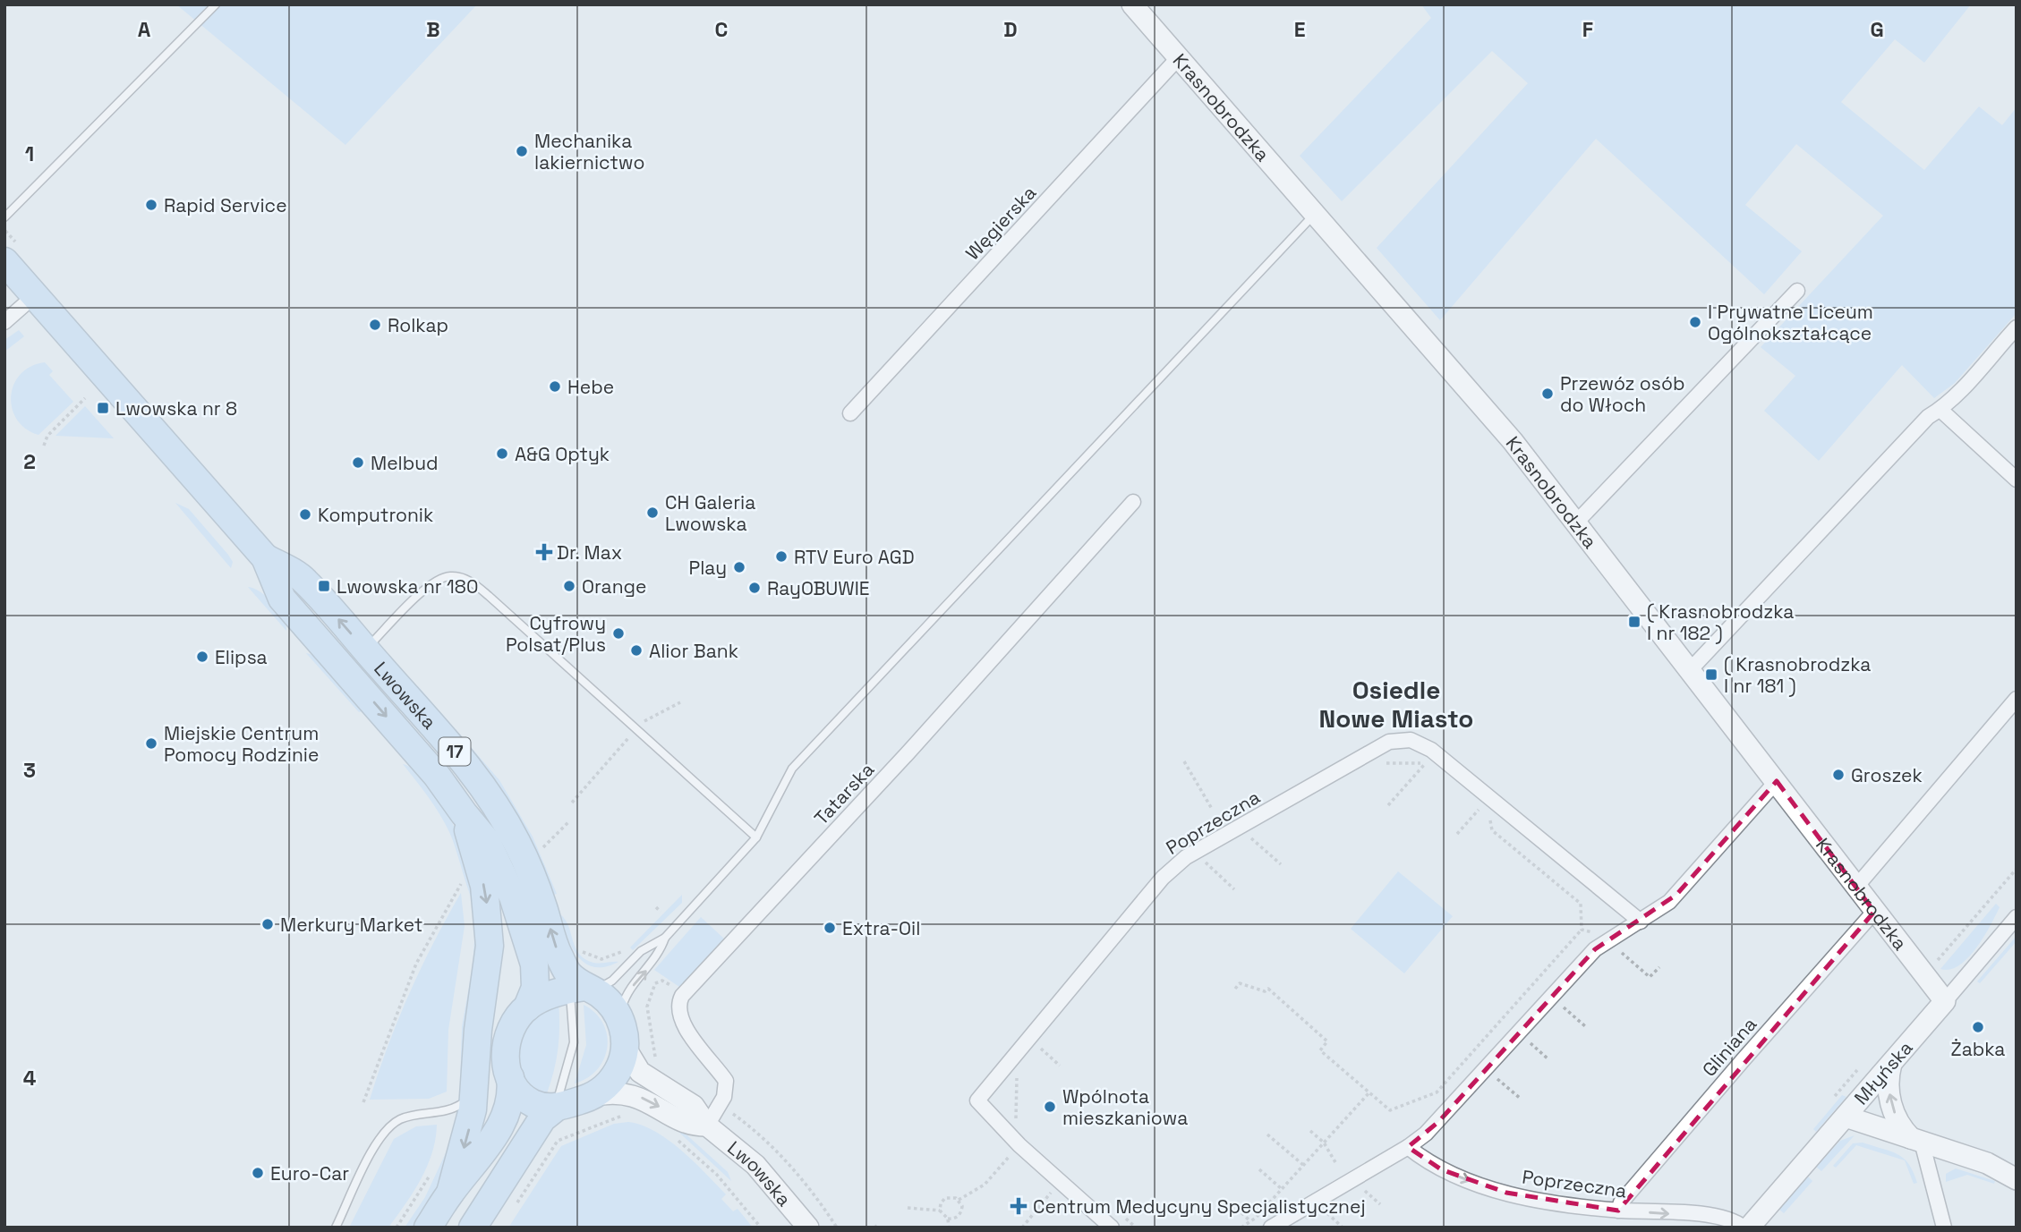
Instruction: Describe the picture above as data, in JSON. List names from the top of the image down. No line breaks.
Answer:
{"streets":{"highway":["Lwowska","17"],"street":["Krasnobrodzka","Węgierska","Tatarska","Poprzeczna","Gliniana","Młyńska"]},"crossings":[["Krasnobrodzka","Węgierska"],["Krasnobrodzka","Gliniana"],["Krasnobrodzka","Młyńska"],["Lwowska","17"],["Lwowska","Tatarska"],["Poprzeczna","Gliniana"]],"districts":["Osiedle Nowe Miasto"],"places":{"other":["Mechanika lakiernictwo","Rapid Service","I Prywatne Liceum Ogólnokształcące","Rolkap","Hebe","Przewóz osób do Włoch","A&G Optyk","Melbud","CH Galeria Lwowska","Komputronik","RTV Euro AGD","Play","Orange","RayOBUWIE","Cyfrowy Polsat/Plus","Alior Bank","Elipsa","Miejskie Centrum Pomocy Rodzinie","Groszek","Merkury Market","Extra-Oil","Żabka","Wpólnota mieszkaniowa","Euro-Car"],"transit":["Lwowska nr 8","Lwowska nr 180","( Krasnobrodzka I nr 182 )","( Krasnobrodzka I nr 181 )"],"health":["Dr. Max","Centrum Medycyny Specjalistycznej"]},"grid":{"columns":["A","B","C","D","E","F","G"],"rows":["1","2","3","4"]}}
